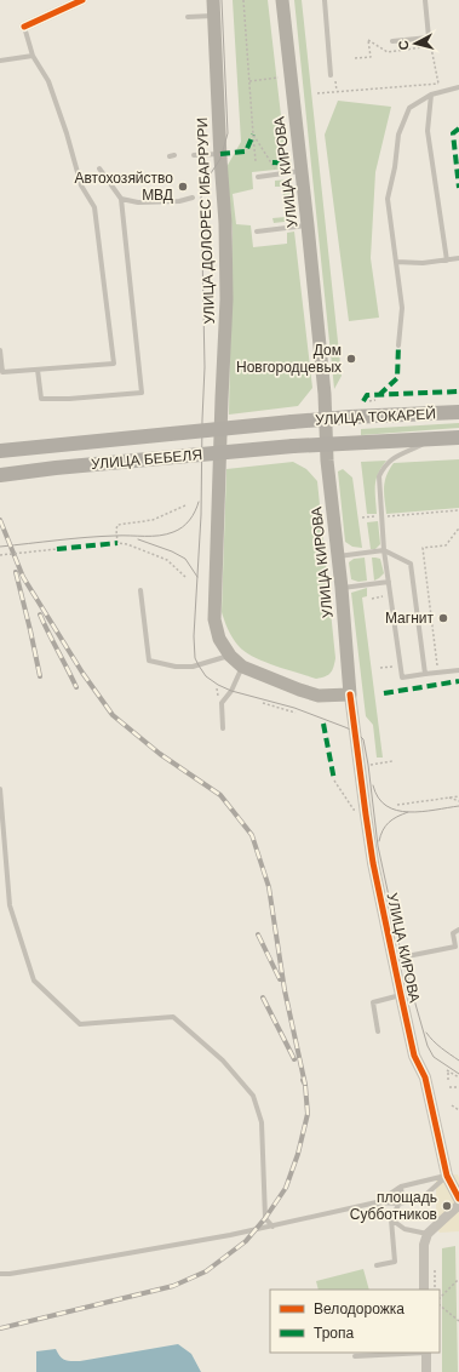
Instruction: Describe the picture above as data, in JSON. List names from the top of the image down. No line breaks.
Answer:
{"streets":{"main road":["УЛИЦА КИРОВА","УЛИЦА ДОЛОРЕС ИБАРРУРИ","УЛИЦА ТОКАРЕЙ","УЛИЦА БЕБЕЛЯ"]},"crossings":[["УЛИЦА КИРОВА","УЛИЦА ДОЛОРЕС ИБАРРУРИ"],["УЛИЦА КИРОВА","УЛИЦА ТОКАРЕЙ"],["УЛИЦА ТОКАРЕЙ","УЛИЦА БЕБЕЛЯ"]],"places":["Автохозяйство МВД","Дом Новгородцевых","Магнит","площадь Субботников"],"legend":["Велодорожка","Тропа"],"north":"left"}
